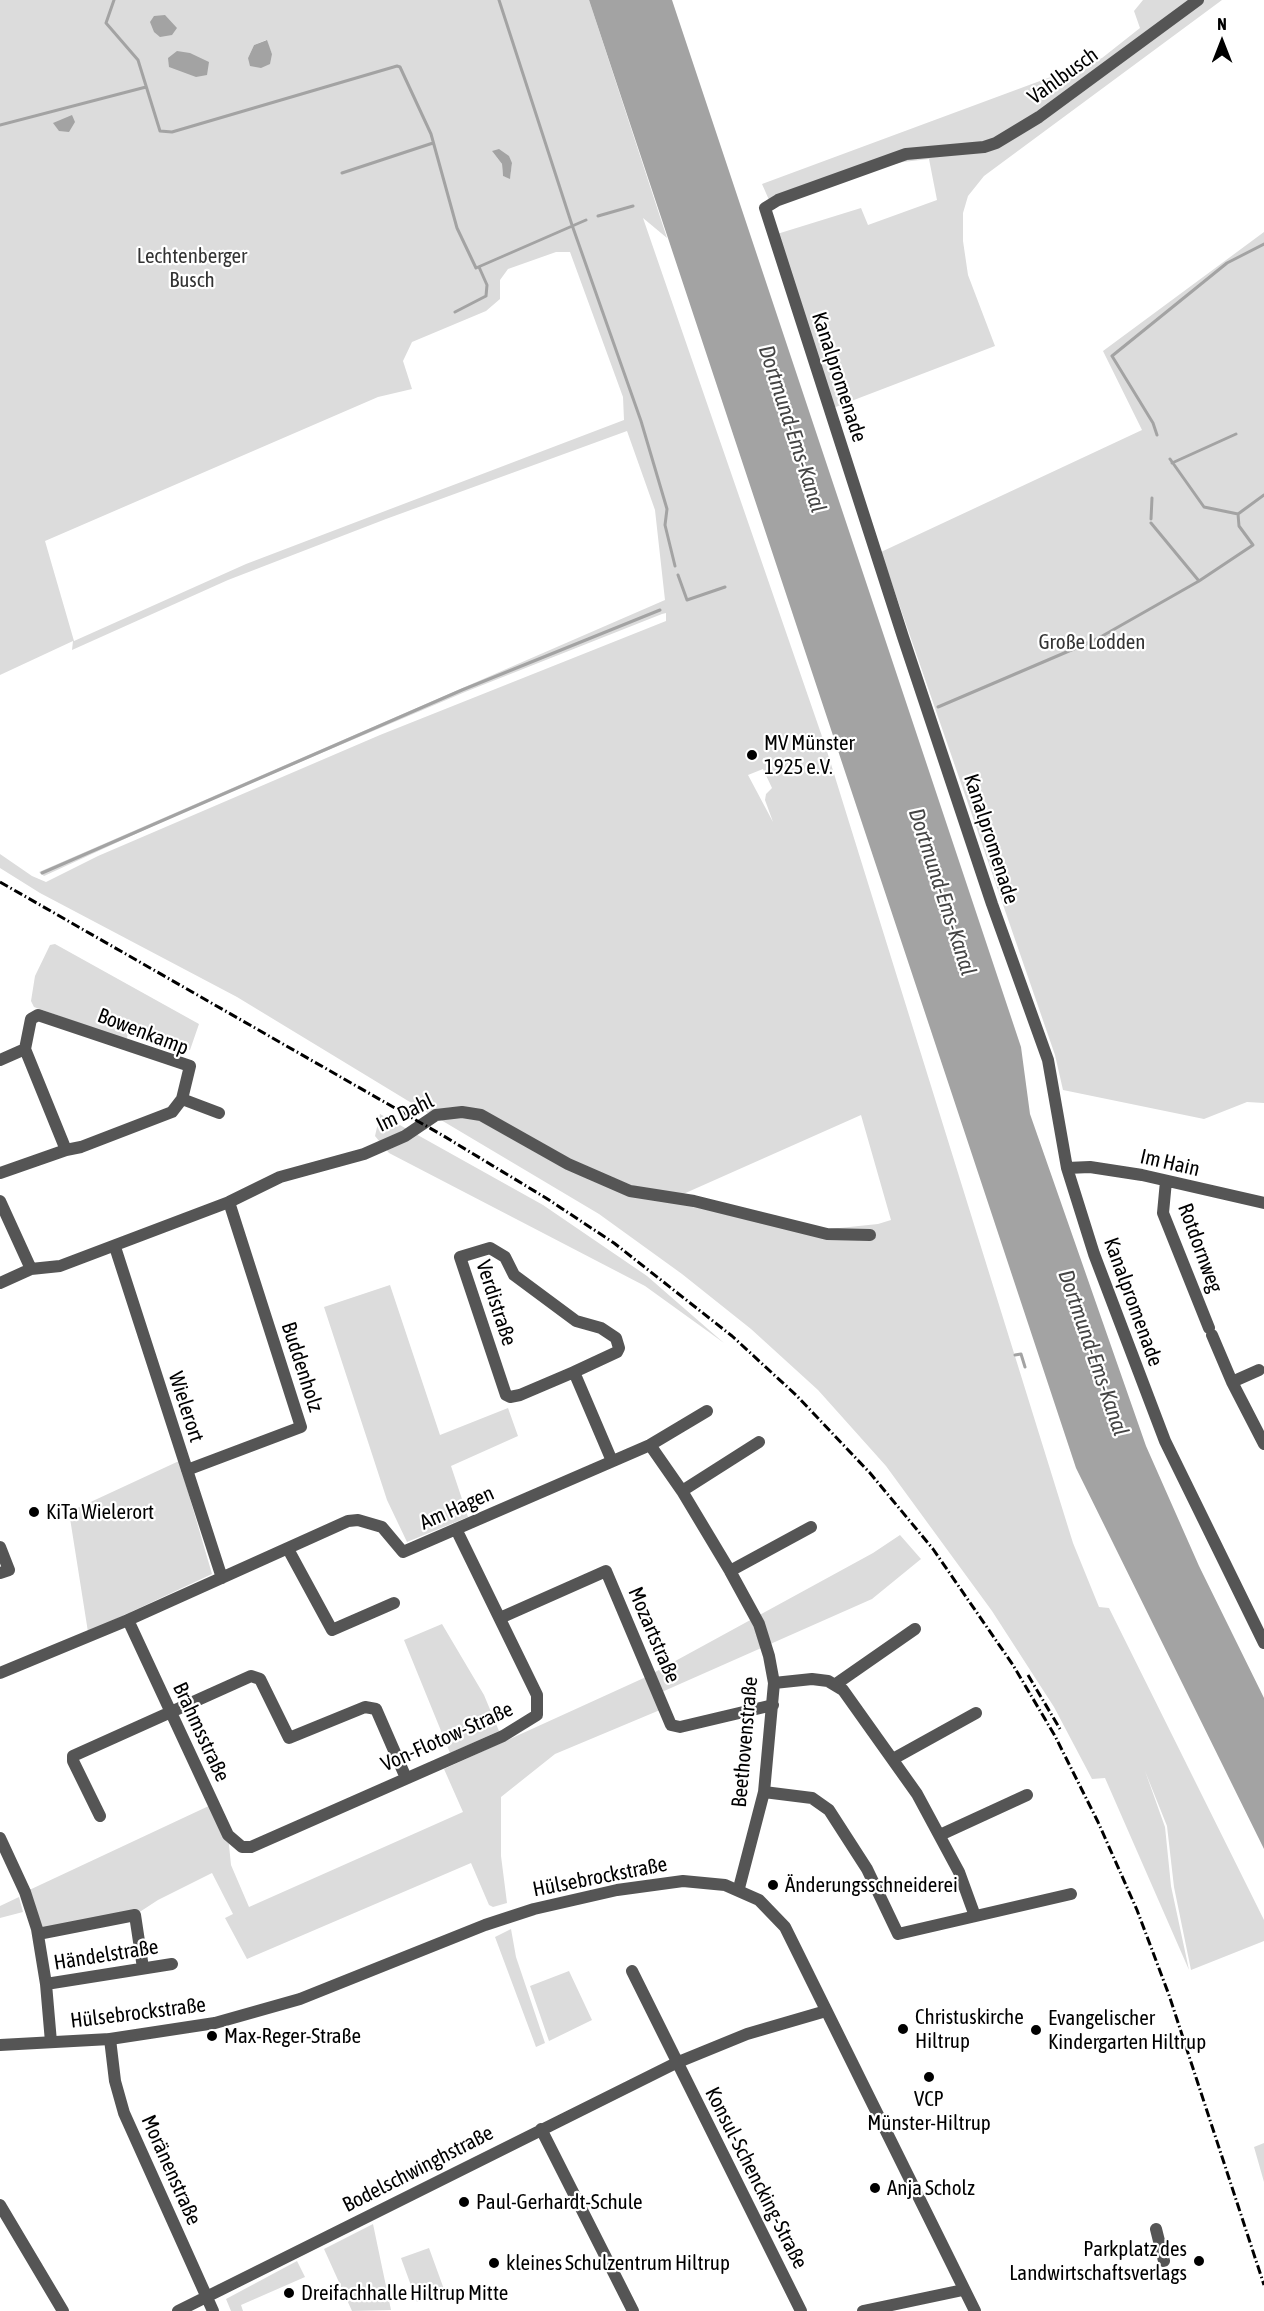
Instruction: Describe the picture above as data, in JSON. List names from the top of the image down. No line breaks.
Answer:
{"streets":{"street":["Vahlbusch","Kanalpromenade","Bowenkamp","Im Dahl","Im Hain","Rotdornweg","Verdistraße","Buddenholz","Wielerort","Am Hagen","Mozartstraße","Brahmsstraße","Von-Flotow-Straße","Beethovenstraße","Hülsebrockstraße","Händelstraße","Bodelschwinghstraße","Moränenstraße","Konsul-Schencking-Straße"]},"crossings":[["Vahlbusch","Kanalpromenade"],["Kanalpromenade","Im Hain"],["Im Dahl","Buddenholz"],["Im Dahl","Wielerort"],["Im Hain","Rotdornweg"],["Buddenholz","Wielerort"],["Wielerort","Am Hagen"],["Am Hagen","Brahmsstraße"],["Am Hagen","Von-Flotow-Straße"],["Am Hagen","Beethovenstraße"],["Mozartstraße","Von-Flotow-Straße"],["Mozartstraße","Beethovenstraße"],["Brahmsstraße","Von-Flotow-Straße"],["Beethovenstraße","Hülsebrockstraße"],["Hülsebrockstraße","Bodelschwinghstraße"],["Hülsebrockstraße","Moränenstraße"],["Bodelschwinghstraße","Moränenstraße"],["Bodelschwinghstraße","Konsul-Schencking-Straße"]],"water":["Dortmund-Ems-Kanal"],"parks":["Lechtenberger Busch","Große Lodden"],"places":["MV Münster 1925 e.V.","KiTa Wielerort","Änderungsschneiderei","Christuskirche Hiltrup","Evangelischer Kindergarten Hiltrup","Max-Reger-Straße","VCP Münster-Hiltrup","Anja Scholz","Paul-Gerhardt-Schule","Parkplatz des Landwirtschaftsverlags","kleines Schulzentrum Hiltrup","Dreifachhalle Hiltrup Mitte"],"north":"top"}
